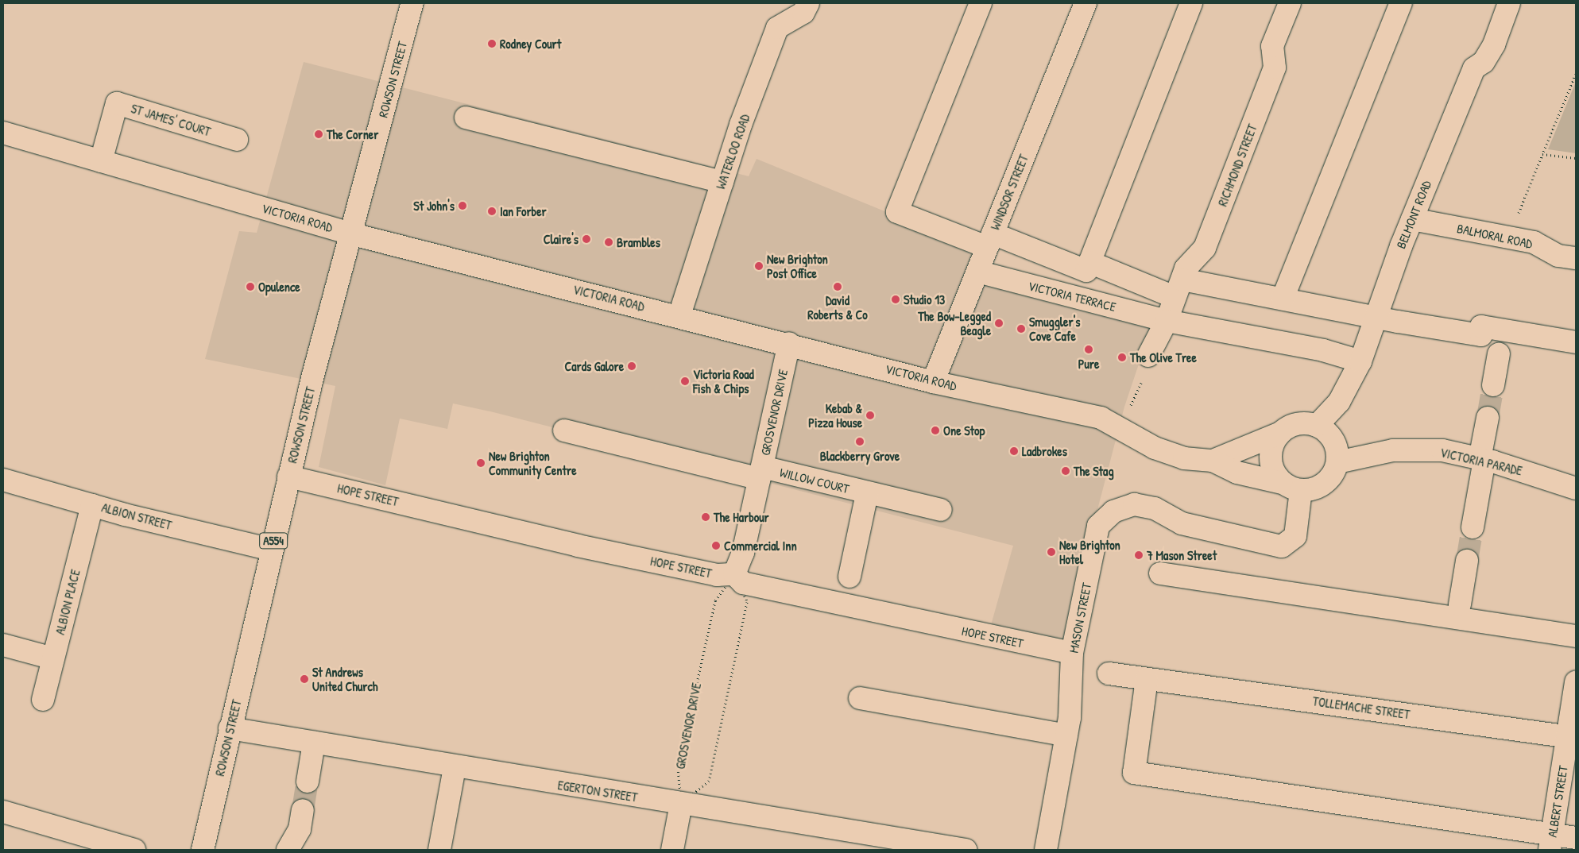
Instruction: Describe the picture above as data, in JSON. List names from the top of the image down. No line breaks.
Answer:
{"streets":{"street":["ROWSON STREET","ST JAMES' COURT","WATERLOO ROAD","RICHMOND STREET","WINDSOR STREET","BELMONT ROAD","VICTORIA ROAD","BALMORAL ROAD","VICTORIA TERRACE","GROSVENOR DRIVE","VICTORIA PARADE","WILLOW COURT","HOPE STREET","ALBION STREET","A554","ALBION PLACE","MASON STREET","TOLLEMACHE STREET","EGERTON STREET","ALBERT STREET"]},"crossings":[["ROWSON STREET","VICTORIA ROAD"],["ROWSON STREET","HOPE STREET"],["ROWSON STREET","ALBION STREET"],["ROWSON STREET","EGERTON STREET"],["ST JAMES' COURT","VICTORIA ROAD"],["WATERLOO ROAD","VICTORIA ROAD"],["RICHMOND STREET","VICTORIA TERRACE"],["WINDSOR STREET","VICTORIA ROAD"],["WINDSOR STREET","VICTORIA TERRACE"],["BELMONT ROAD","VICTORIA ROAD"],["BELMONT ROAD","BALMORAL ROAD"],["BELMONT ROAD","VICTORIA PARADE"],["BELMONT ROAD","MASON STREET"],["VICTORIA ROAD","GROSVENOR DRIVE"],["VICTORIA ROAD","VICTORIA PARADE"],["VICTORIA ROAD","MASON STREET"],["GROSVENOR DRIVE","WILLOW COURT"],["GROSVENOR DRIVE","HOPE STREET"],["GROSVENOR DRIVE","EGERTON STREET"],["VICTORIA PARADE","MASON STREET"],["HOPE STREET","MASON STREET"],["ALBION STREET","ALBION PLACE"],["TOLLEMACHE STREET","ALBERT STREET"]],"places":["Rodney Court","The Corner","St John's","Ian Forber","Claire's","Brambles","New Brighton Post Office","Opulence","David Roberts & Co","Studio 13","The Bow-Legged Beagle","Smuggler's Cove Cafe","Pure","The Olive Tree","Cards Galore","Victoria Road Fish & Chips","Kebab & Pizza House","One Stop","Blackberry Grove","Ladbrokes","New Brighton Community Centre","The Stag","The Harbour","Commercial Inn","New Brighton Hotel","7 Mason Street","St Andrews United Church"]}
